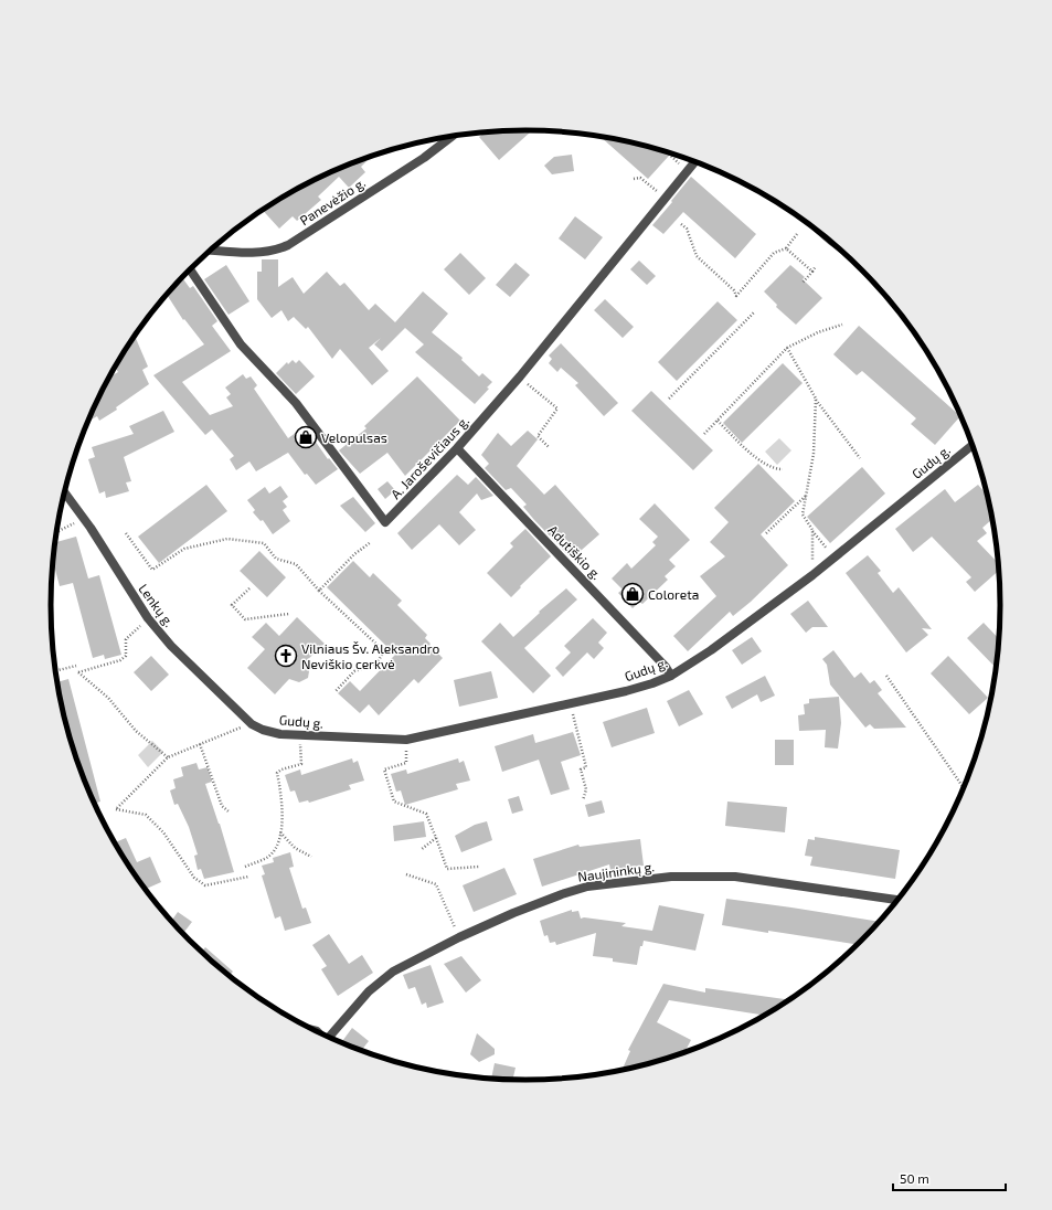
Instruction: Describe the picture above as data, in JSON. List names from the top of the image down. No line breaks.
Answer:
{"streets":{"street":["Panevėžio g.","A. Jaroševičiaus g.","Gudų g.","Adutiškio g.","Lenkų g.","Naujininkų g."]},"crossings":[["A. Jaroševičiaus g.","Adutiškio g."],["Gudų g.","Adutiškio g."],["Gudų g.","Lenkų g."]],"places":{"shop":["Velopulsas","Coloreta"],"church":["Vilniaus Šv. Aleksandro Neviškio cerkvė"]},"scale_bar":"50 m"}
